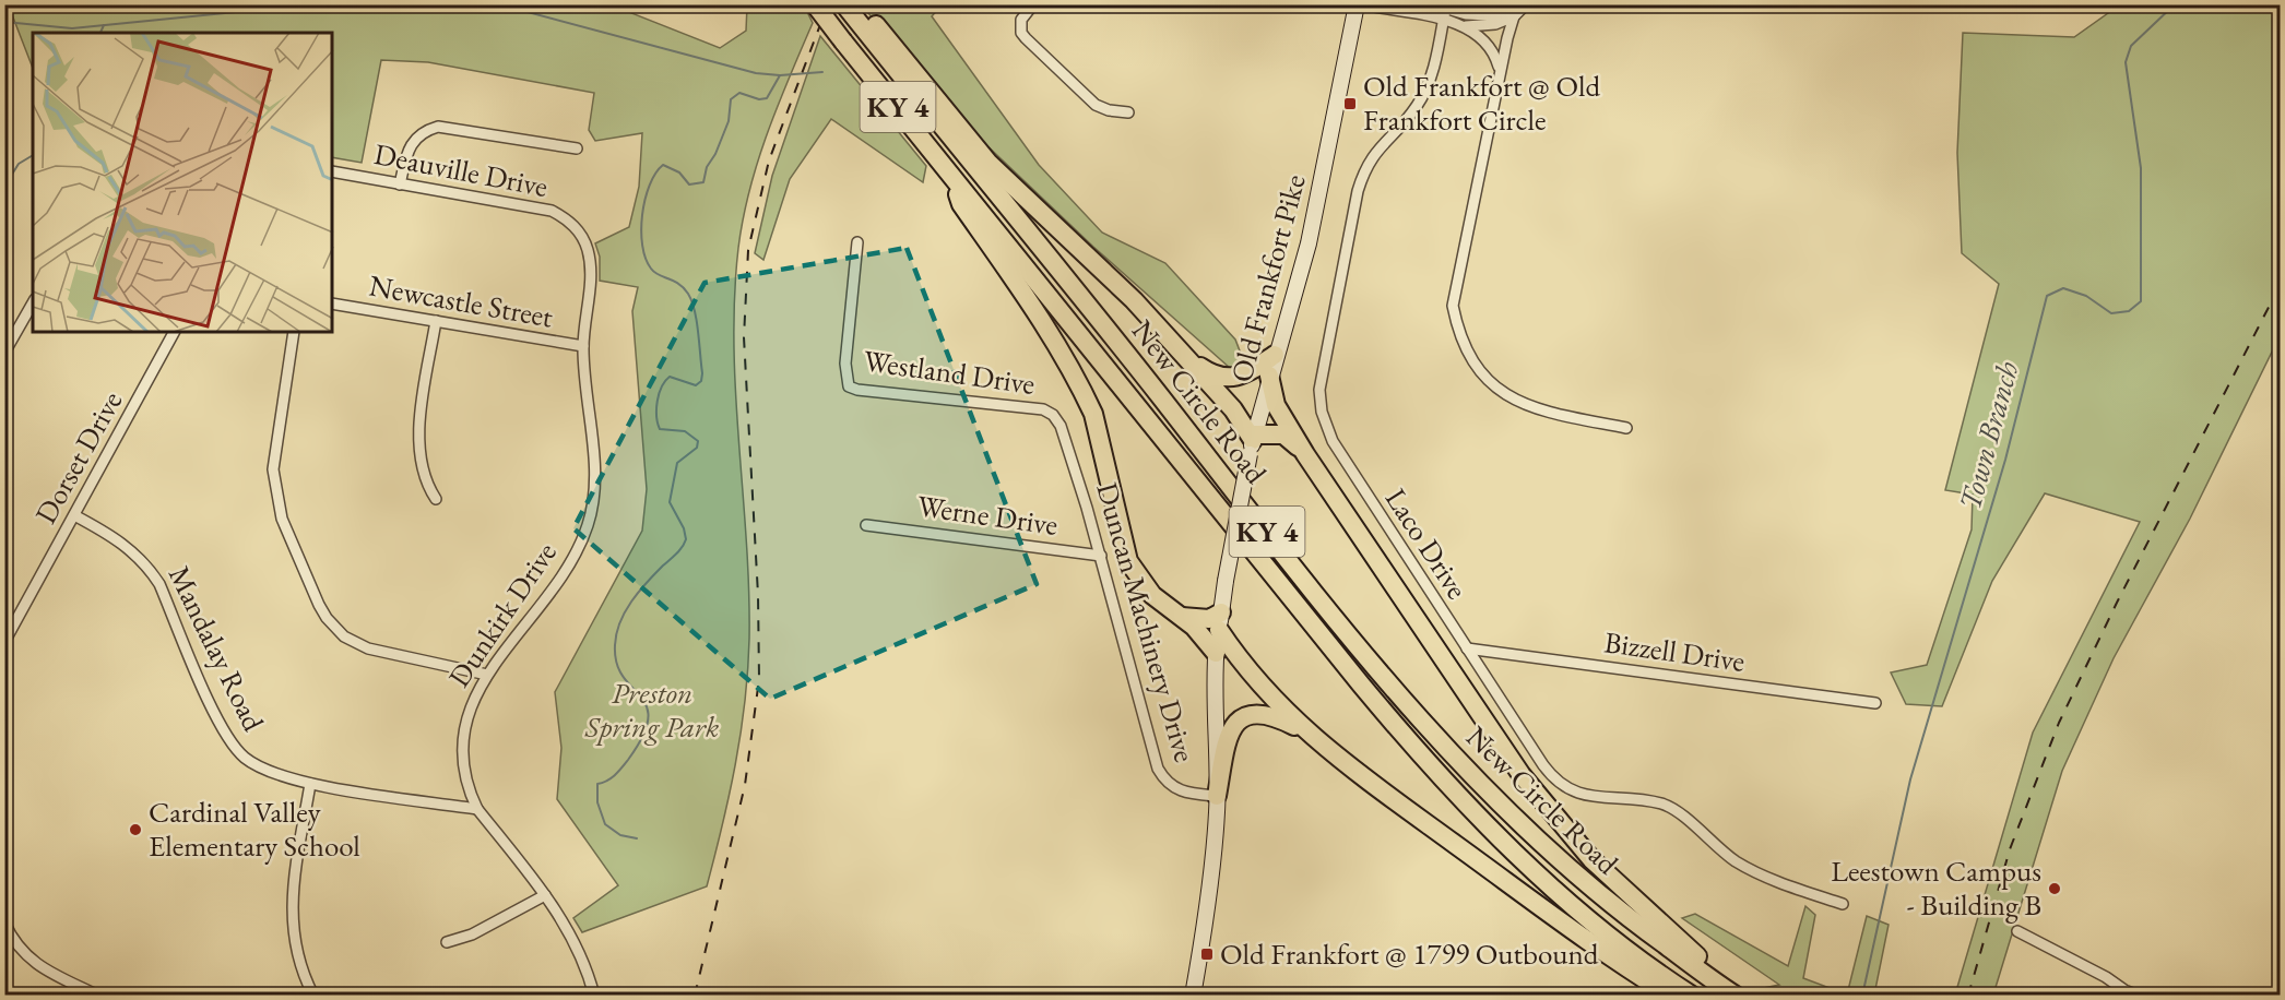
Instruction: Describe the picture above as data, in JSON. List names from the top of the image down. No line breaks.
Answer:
{"streets":{"highway":["KY 4","New Circle Road"],"main road":["Old Frankfort Pike"],"street":["Deauville Drive","Newcastle Street","Westland Drive","Dorset Drive","Werne Drive","Laco Drive","Dunkirk Drive","Duncan Machinery Drive","Mandalay Road","Bizzell Drive"]},"crossings":[["Deauville Drive","Dunkirk Drive"],["Old Frankfort Pike","Duncan Machinery Drive"],["Newcastle Street","Dunkirk Drive"],["Westland Drive","Duncan Machinery Drive"],["Dorset Drive","Mandalay Road"],["Werne Drive","Duncan Machinery Drive"],["Laco Drive","Bizzell Drive"],["Dunkirk Drive","Mandalay Road"]],"water":["Town Branch"],"parks":["Preston Spring Park"],"places":{"transit":["Old Frankfort @ Old Frankfort Circle","Old Frankfort @ 1799 Outbound"],"other":["Cardinal Valley Elementary School","Leestown Campus - Building B"]}}
